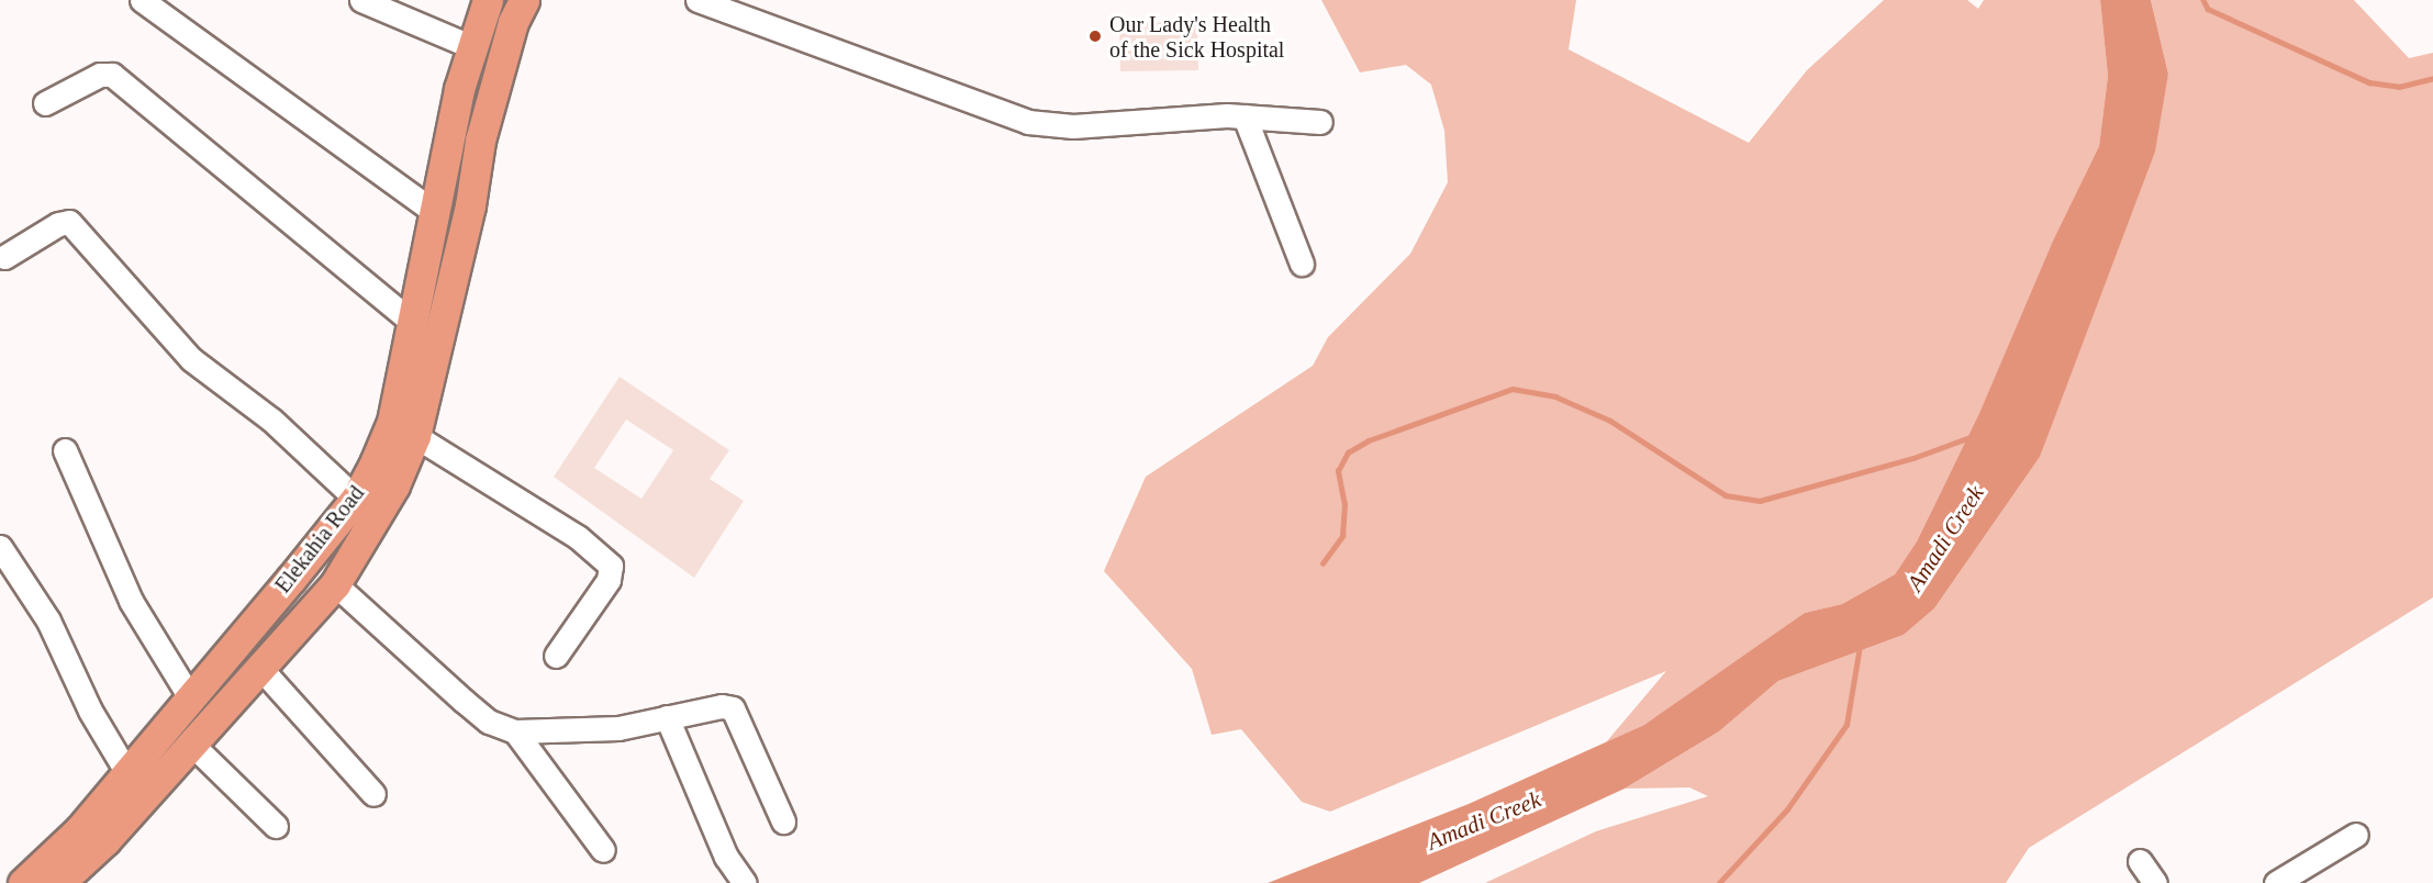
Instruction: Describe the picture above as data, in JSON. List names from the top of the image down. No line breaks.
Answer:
{"streets":{"main road":["Elekahia Road"]},"water":["Amadi Creek"],"places":["Our Lady's Health of the Sick Hospital"]}
